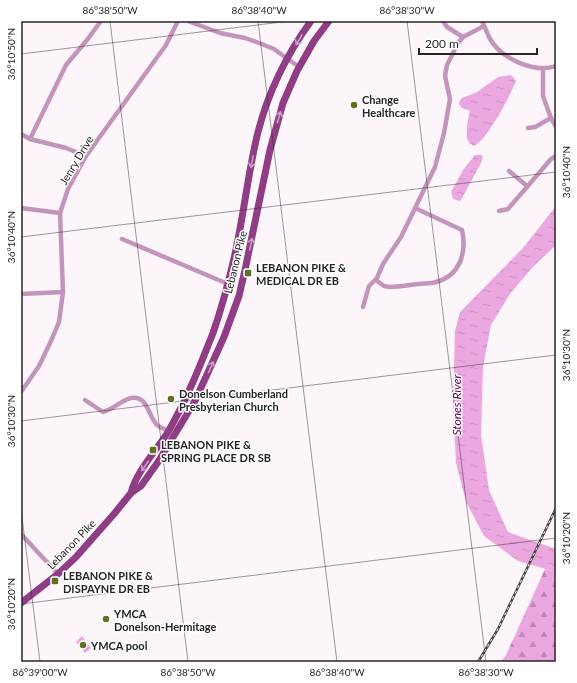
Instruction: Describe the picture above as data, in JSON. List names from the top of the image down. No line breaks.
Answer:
{"streets":{"main road":["Lebanon Pike"],"street":["Jenry Drive"]},"water":["Stones River"],"places":{"other":["Change Healthcare","Donelson Cumberland Presbyterian Church","YMCA Donelson-Hermitage","YMCA pool"],"transit":["LEBANON PIKE & MEDICAL DR EB","LEBANON PIKE & SPRING PLACE DR SB","LEBANON PIKE & DISPAYNE DR EB"]},"scale_bar":"200 m","coordinates":["86°38'50\"W","86°38'40\"W","86°38'30\"W","36°10'50\"N","36°10'40\"N","36°10'30\"N","36°10'20\"N","86°39'00\"W"]}
